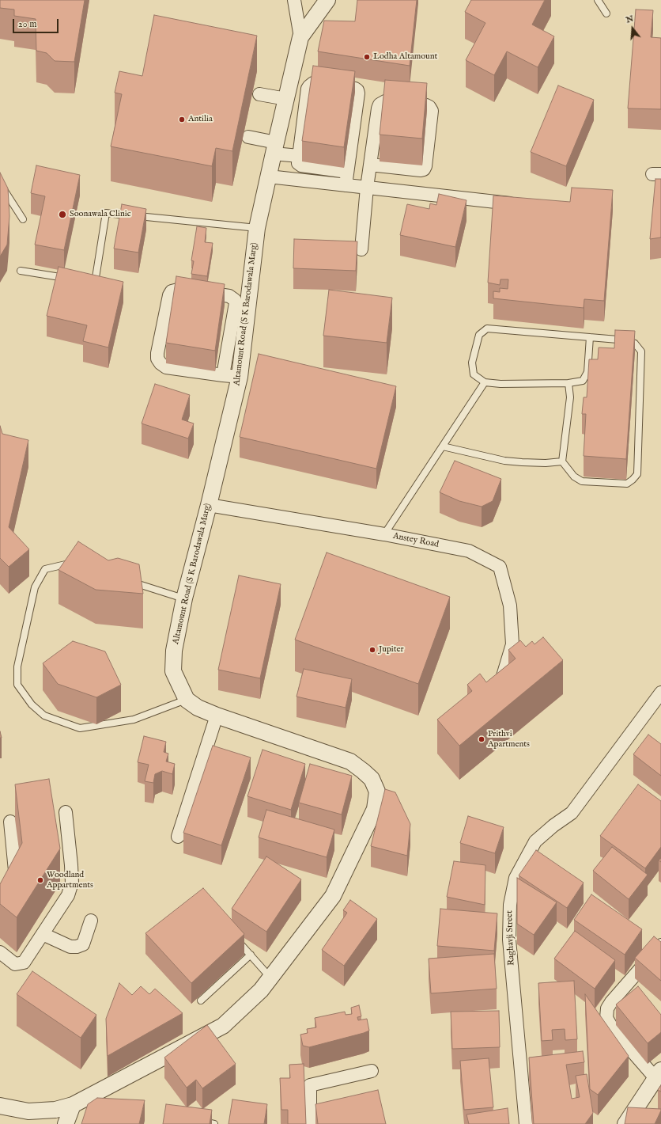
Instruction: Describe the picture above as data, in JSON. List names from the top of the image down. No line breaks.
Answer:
{"streets":{"street":["Altamount Road (S K Barodawala Marg)","Anstey Road","Raghavji Street"]},"crossings":[["Altamount Road (S K Barodawala Marg)","Anstey Road"]],"places":["Lodha Altamount","Antilia","Soonawala Clinic","Jupiter","Prithvi Apartments","Woodland Appartments"],"scale_bar":"20 m","north":"top"}
